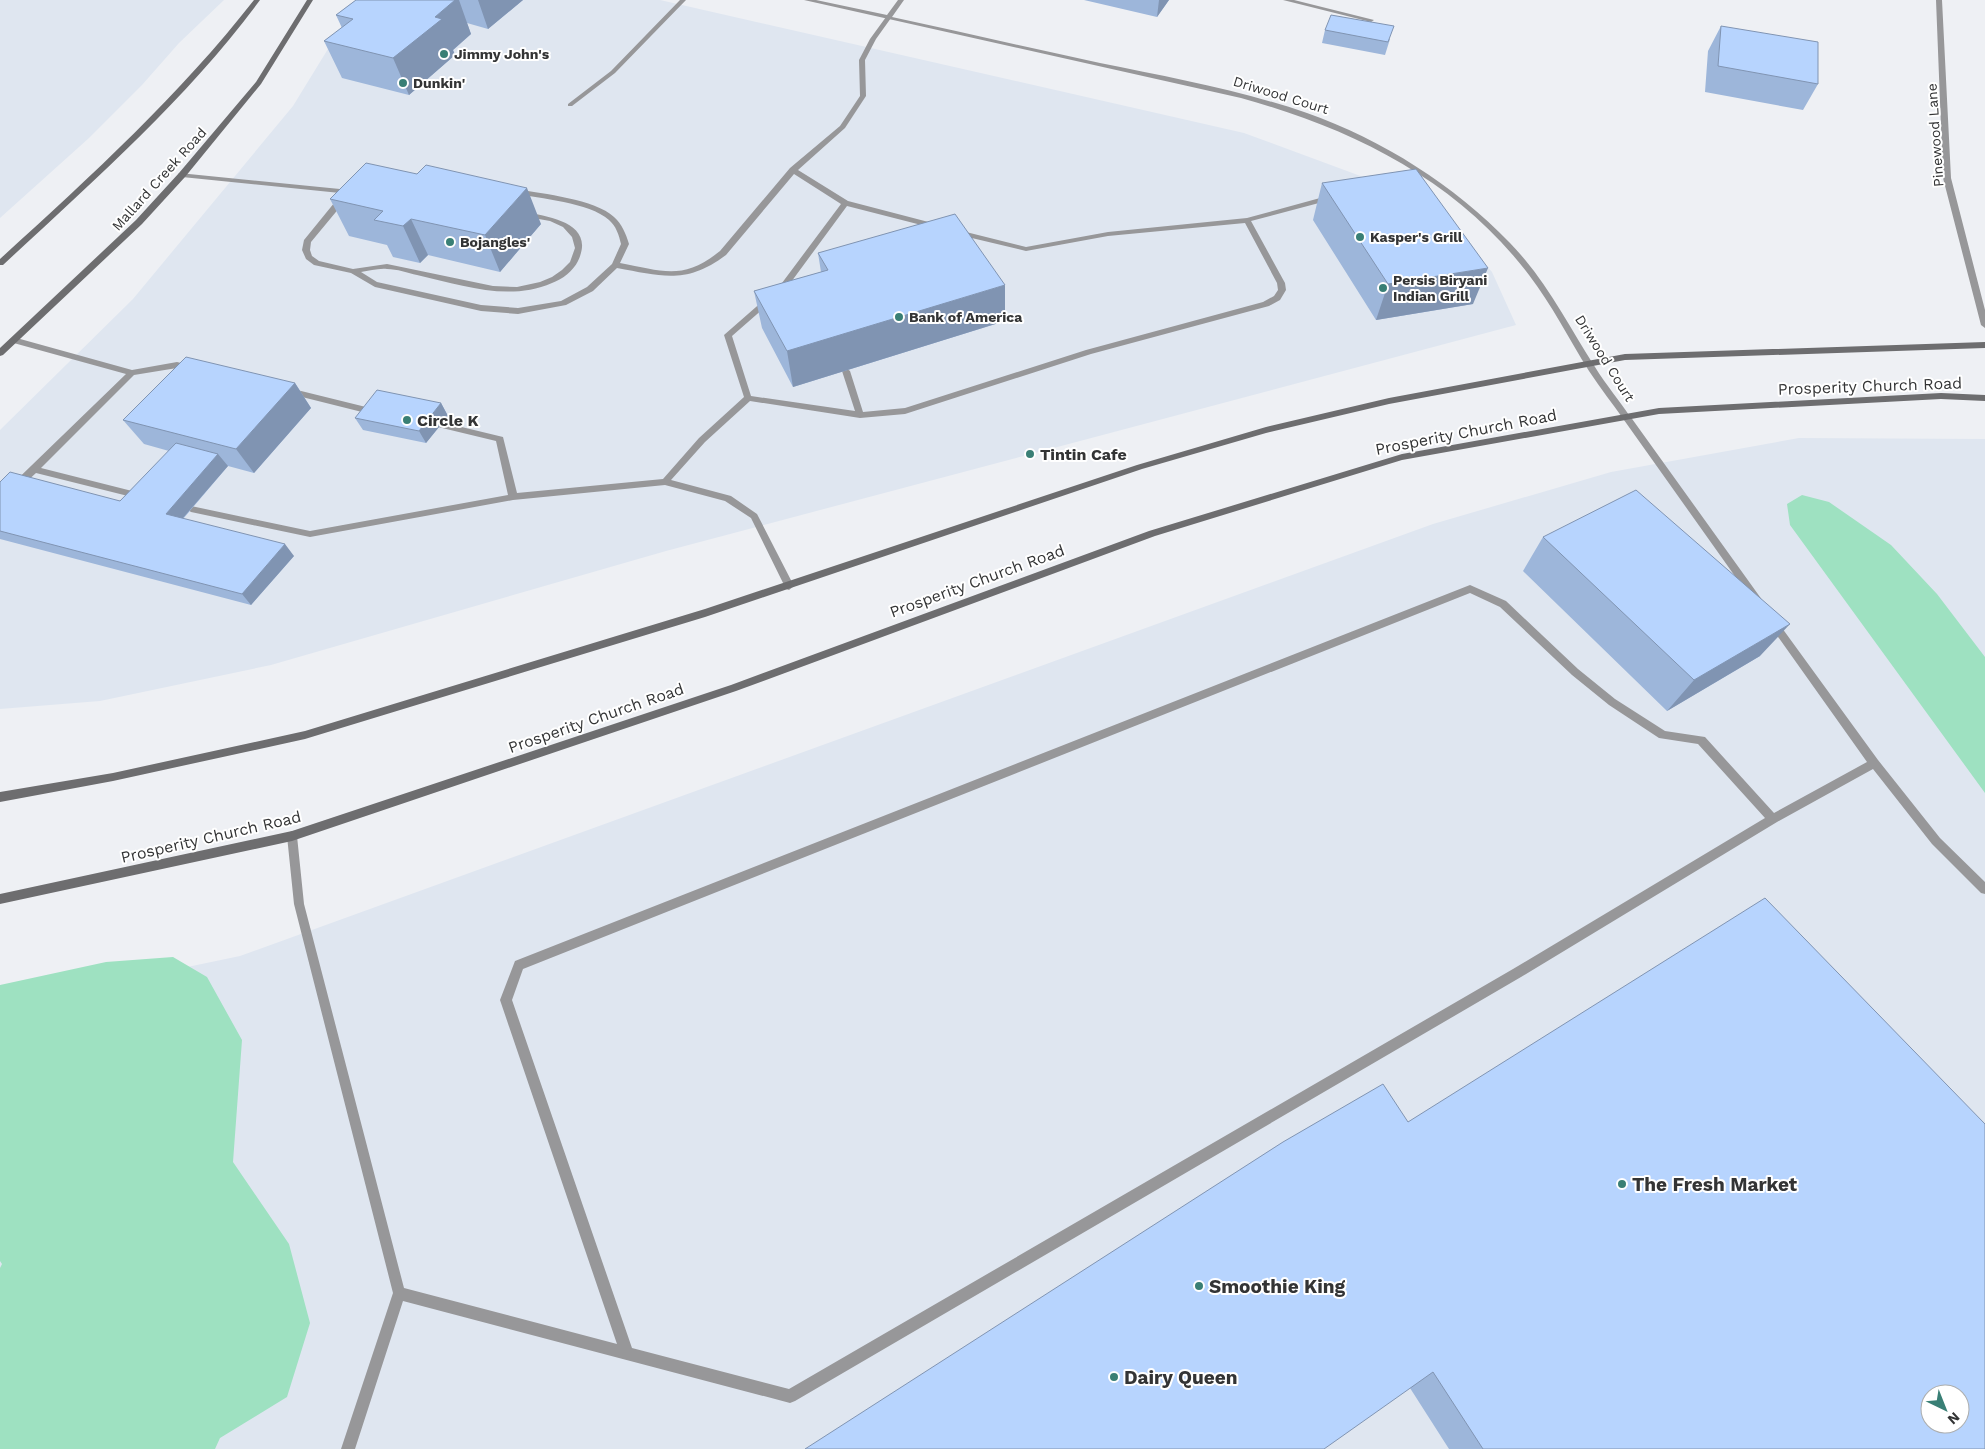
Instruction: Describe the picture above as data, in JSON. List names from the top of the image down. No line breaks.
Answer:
{"streets":{"main road":["Mallard Creek Road","Prosperity Church Road"],"street":["Driwood Court","Pinewood Lane"]},"crossings":[["Driwood Court","Prosperity Church Road"]],"places":["Jimmy John's","Dunkin'","Kasper's Grill","Bojangles'","Persis Biryani Indian Grill","Bank of America","Circle K","Tintin Cafe","The Fresh Market","Smoothie King","Dairy Queen"],"north":"bottom right"}
